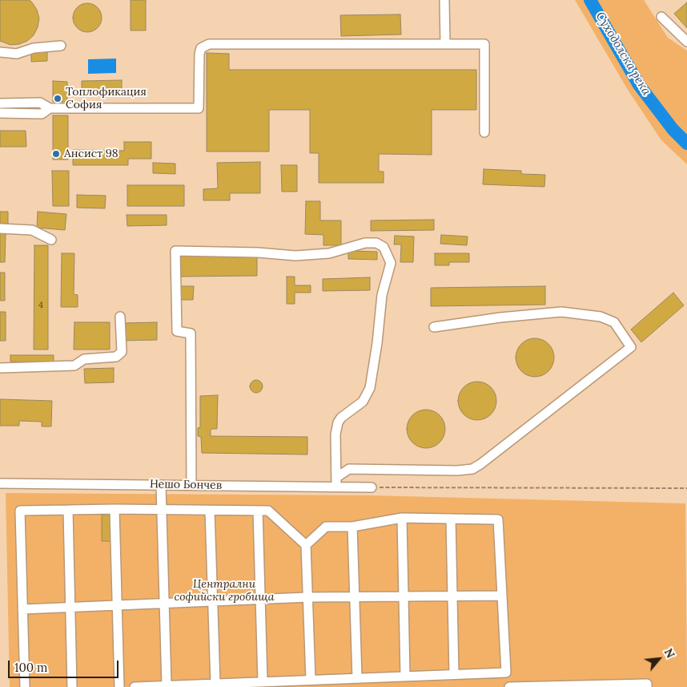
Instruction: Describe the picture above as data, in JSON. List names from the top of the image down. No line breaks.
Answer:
{"streets":{"street":["Нешо Бончев"]},"water":["Суходолска река"],"parks":["Централни софийски гробища"],"places":["Топлофикация София","Ансист 98"],"house_numbers":["4"],"scale_bar":"100 m","north":"top right"}
